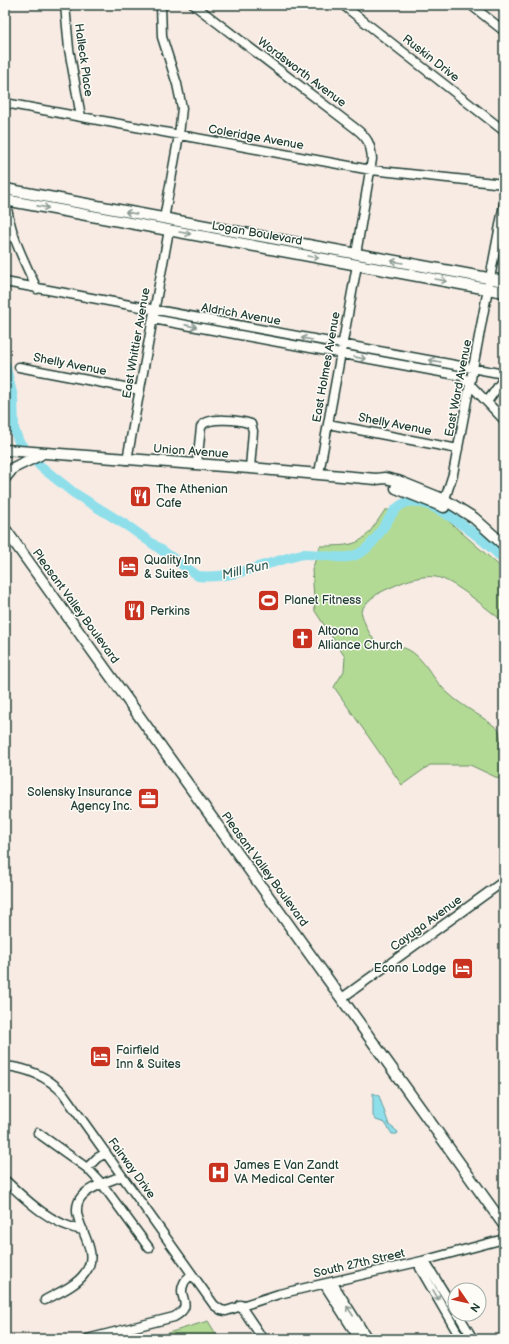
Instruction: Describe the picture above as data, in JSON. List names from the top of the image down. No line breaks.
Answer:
{"streets":{"main road":["Logan Boulevard","Union Avenue","Pleasant Valley Boulevard"],"street":["Ruskin Drive","Halleck Place","Wordsworth Avenue","Coleridge Avenue","Aldrich Avenue","East Whittier Avenue","Shelly Avenue","East Holmes Avenue","East Ward Avenue","Cayuga Avenue","Fairway Drive","South 27th Street"]},"crossings":[["Halleck Place","Coleridge Avenue"],["Wordsworth Avenue","Coleridge Avenue"],["Wordsworth Avenue","Logan Boulevard"],["Logan Boulevard","East Whittier Avenue"],["Logan Boulevard","East Holmes Avenue"],["Logan Boulevard","East Ward Avenue"],["Aldrich Avenue","East Whittier Avenue"],["Aldrich Avenue","East Holmes Avenue"],["Aldrich Avenue","East Ward Avenue"],["East Whittier Avenue","Shelly Avenue"],["East Whittier Avenue","Union Avenue"],["Shelly Avenue","East Holmes Avenue"],["Shelly Avenue","East Ward Avenue"],["East Holmes Avenue","Union Avenue"],["East Ward Avenue","Union Avenue"],["Pleasant Valley Boulevard","Cayuga Avenue"],["Fairway Drive","South 27th Street"]],"water":["Mill Run"],"places":{"restaurant":["The Athenian Cafe","Perkins"],"hotel":["Quality Inn & Suites","Econo Lodge","Fairfield Inn & Suites"],"sports":["Planet Fitness"],"church":["Altoona Alliance Church"],"office":["Solensky Insurance Agency Inc."],"hospital":["James E Van Zandt VA Medical Center"]},"north":"bottom right"}
